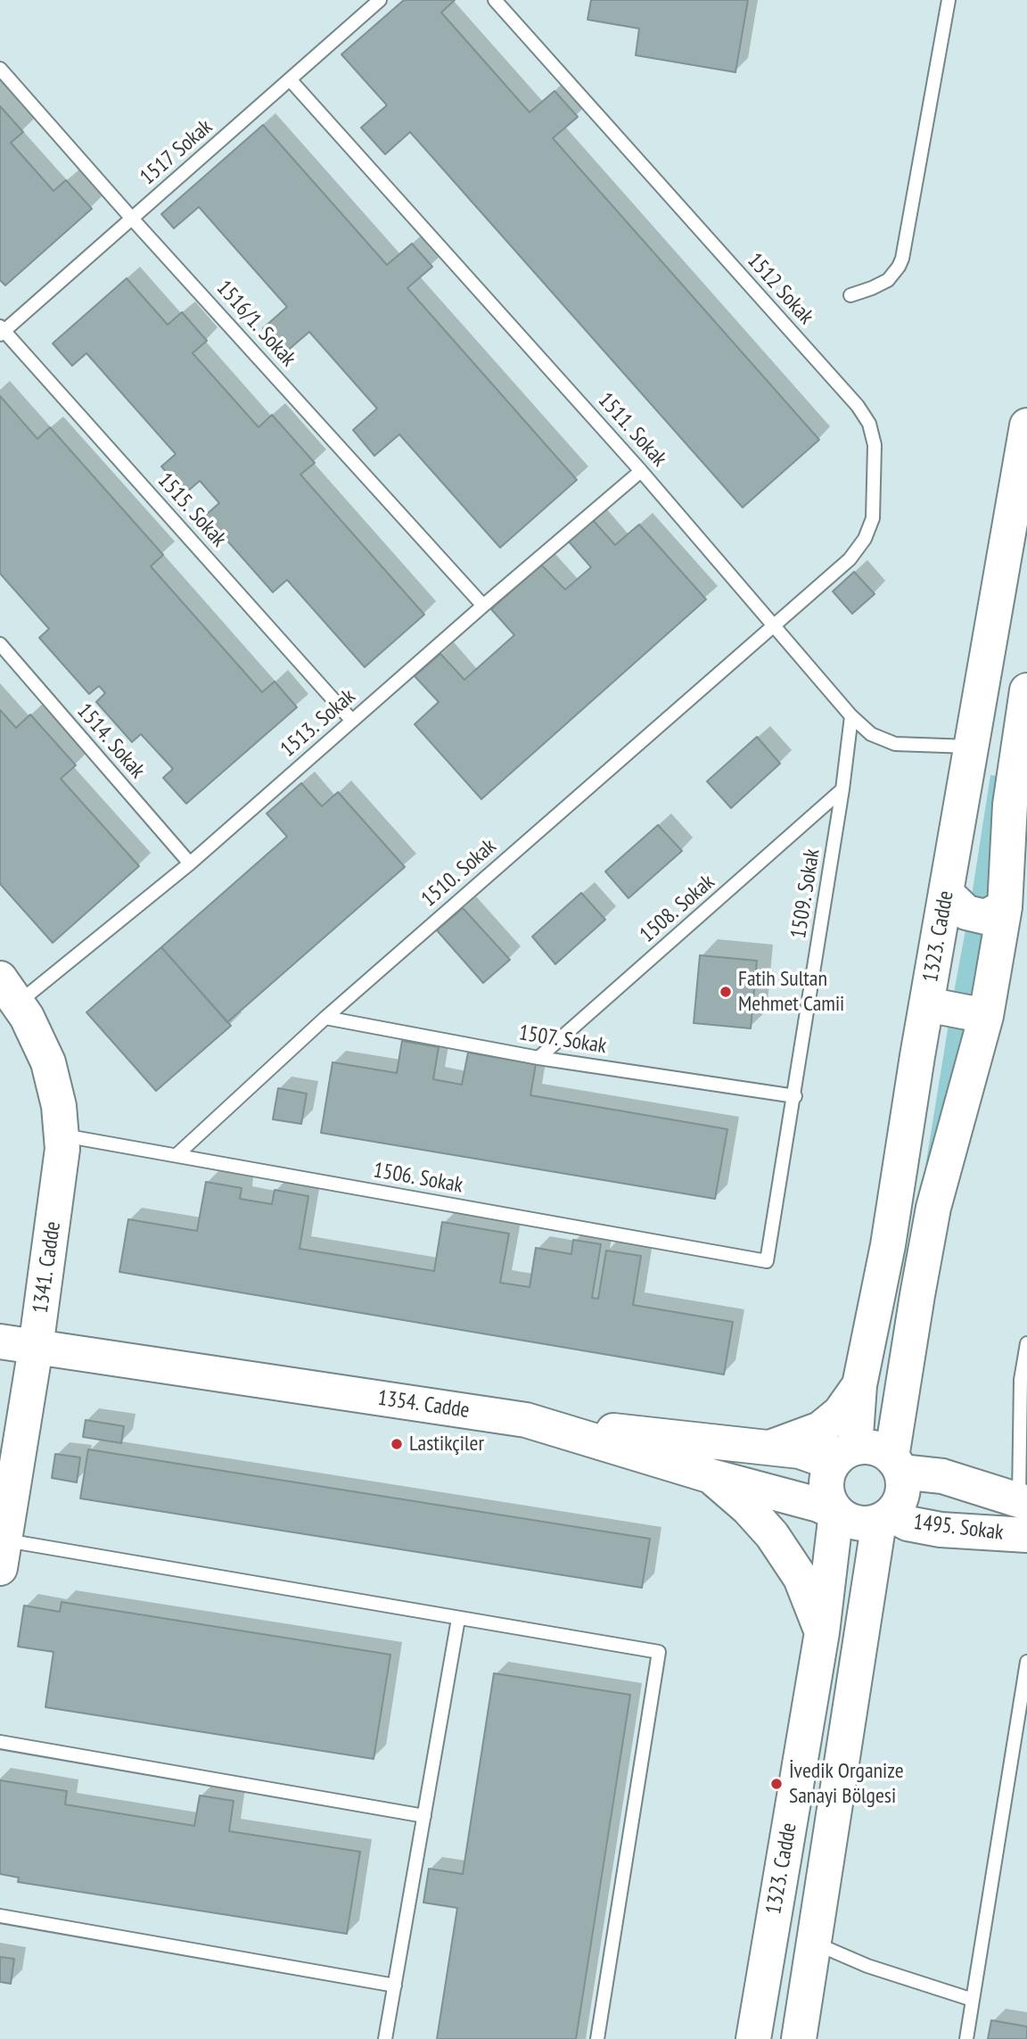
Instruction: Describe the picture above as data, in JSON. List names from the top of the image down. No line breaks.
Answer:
{"streets":{"main road":["1323. Cadde","1341. Cadde","1354. Cadde","1495. Sokak"],"lane":["1517 Sokak","1512 Sokak","1516/1. Sokak","1511. Sokak","1515. Sokak","1513. Sokak","1514. Sokak","1510. Sokak","1509. Sokak","1508. Sokak","1507. Sokak","1506. Sokak"]},"crossings":[["1517 Sokak","1516/1. Sokak"],["1517 Sokak","1511. Sokak"],["1517 Sokak","1515. Sokak"],["1512 Sokak","1511. Sokak"],["1512 Sokak","1510. Sokak"],["1516/1. Sokak","1513. Sokak"],["1511. Sokak","1513. Sokak"],["1511. Sokak","1510. Sokak"],["1511. Sokak","1509. Sokak"],["1511. Sokak","1323. Cadde"],["1515. Sokak","1513. Sokak"],["1513. Sokak","1514. Sokak"],["1513. Sokak","1341. Cadde"],["1510. Sokak","1507. Sokak"],["1510. Sokak","1506. Sokak"],["1509. Sokak","1508. Sokak"],["1509. Sokak","1507. Sokak"],["1509. Sokak","1506. Sokak"],["1508. Sokak","1507. Sokak"],["1323. Cadde","1354. Cadde"],["1323. Cadde","1495. Sokak"],["1506. Sokak","1341. Cadde"],["1341. Cadde","1354. Cadde"],["1354. Cadde","1495. Sokak"]],"places":["Fatih Sultan Mehmet Camii","Lastikçiler","İvedik Organize Sanayi Bölgesi"]}
